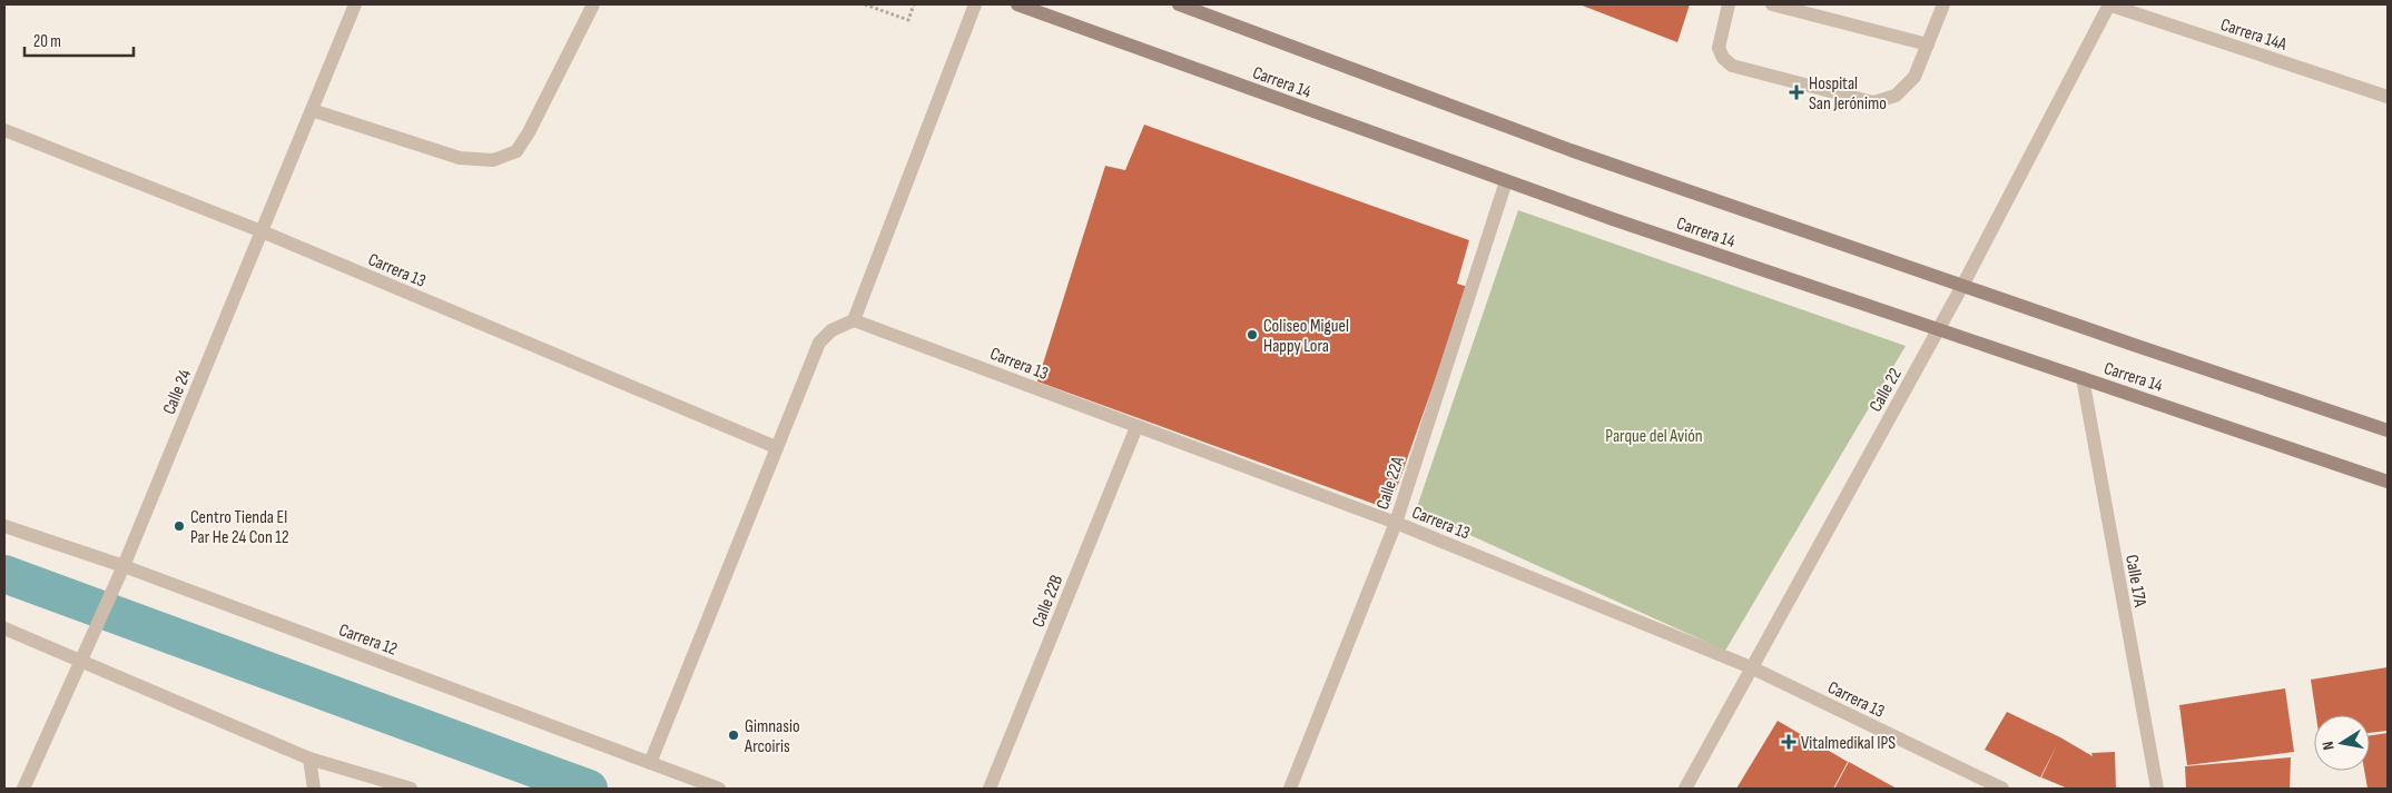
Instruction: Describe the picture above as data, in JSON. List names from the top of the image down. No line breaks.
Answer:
{"streets":{"main road":["Carrera 14"],"street":["Carrera 14A","Carrera 13","Calle 22","Calle 24","Calle 22A","Calle 17A","Calle 22B","Carrera 12"]},"crossings":[["Carrera 14A","Calle 22"],["Carrera 14","Calle 22"],["Carrera 14","Calle 22A"],["Carrera 14","Calle 17A"],["Carrera 13","Calle 22"],["Carrera 13","Calle 24"],["Carrera 13","Calle 22A"],["Carrera 13","Calle 22B"],["Calle 24","Carrera 12"]],"parks":["Parque del Avión"],"places":{"health":["Hospital San Jerónimo","Vitalmedikal IPS"],"other":["Coliseo Miguel Happy Lora","Centro Tienda El Par He 24 Con 12","Gimnasio Arcoiris"]},"scale_bar":"20 m","north":"left"}
